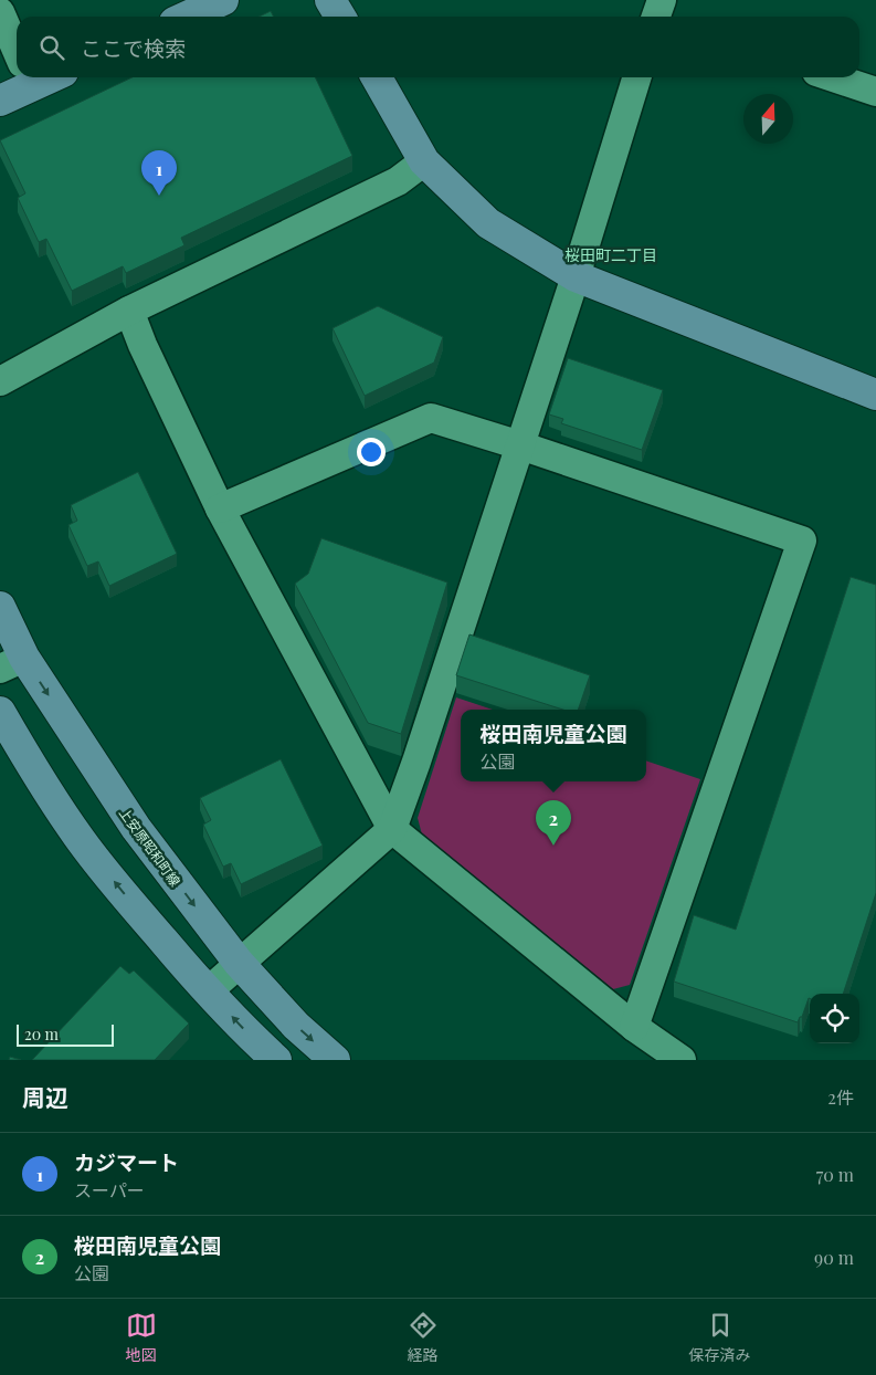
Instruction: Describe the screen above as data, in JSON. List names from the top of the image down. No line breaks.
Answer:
{"streets":{"main road":["上安原昭和町線"]},"districts":["桜田町二丁目"],"scale_bar":"20 m","north":"top","page":{"search":"ここで検索","pins":["1","2"],"popup":["桜田南児童公園","公園"],"scale":"20 m","heading":["周辺","2件"],"list":[{"mark":"1","name":"カジマート","note":"スーパー","value":"70 m"},{"mark":"2","name":"桜田南児童公園","note":"公園","value":"90 m"}],"nav":["地図","経路","保存済み"]}}
